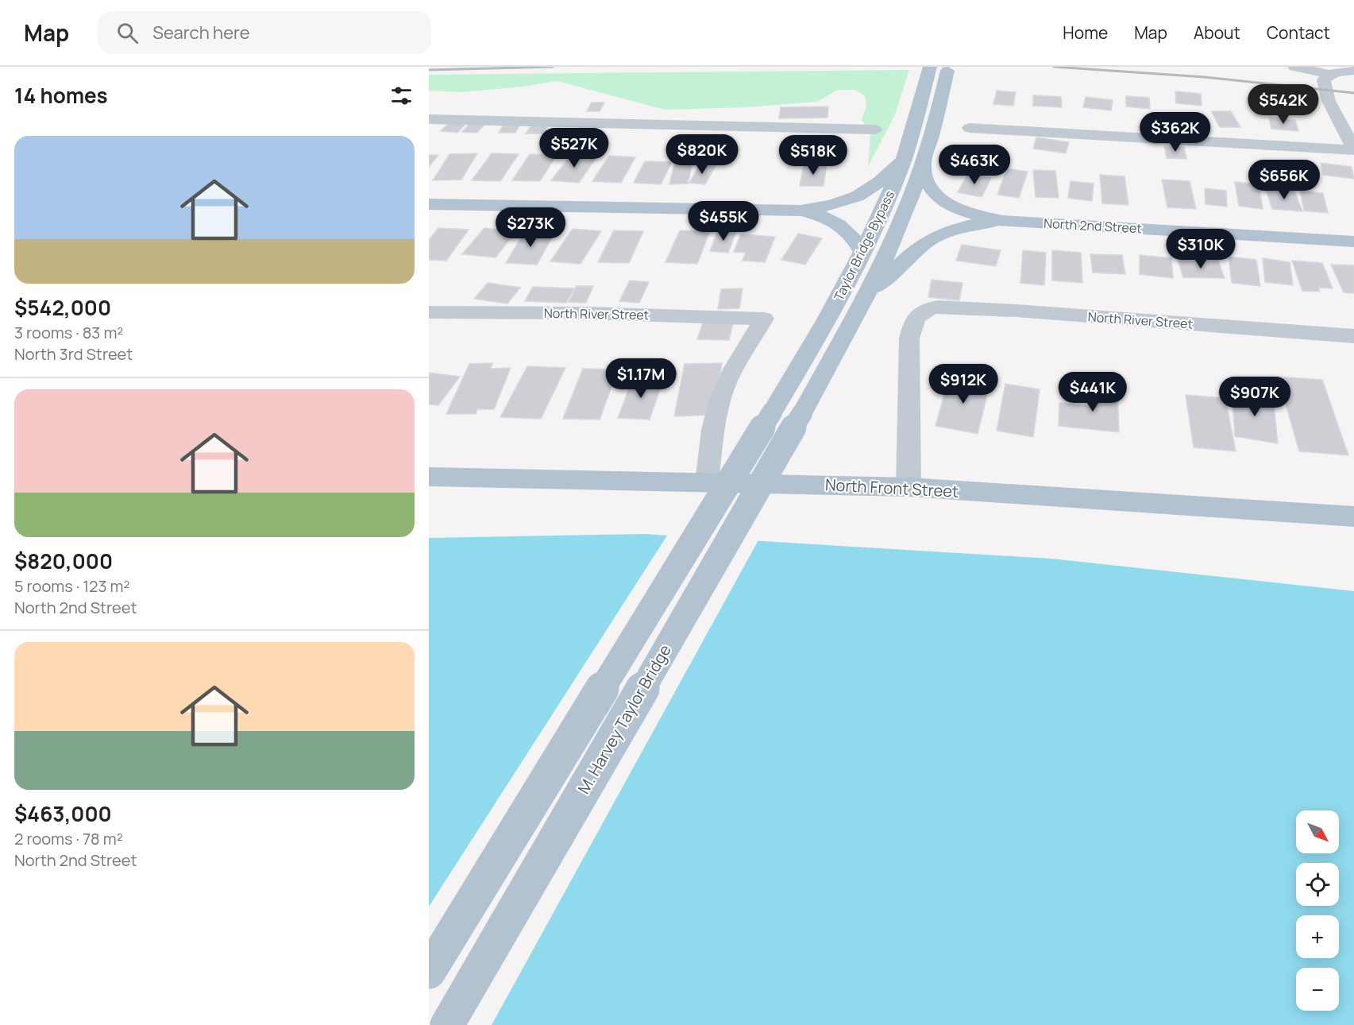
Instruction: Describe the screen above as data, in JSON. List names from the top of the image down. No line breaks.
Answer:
{"streets":{"main road":["North 2nd Street","Taylor Bridge Bypass","North Front Street","M. Harvey Taylor Bridge"],"street":["North River Street"]},"crossings":[["Taylor Bridge Bypass","M. Harvey Taylor Bridge"],["North River Street","North Front Street"]],"north":"bottom right","page":{"header":"Map","search":"Search here","nav":["Home","Map","About","Contact"],"heading":"14 homes","price":["$542K","$362K","$527K","$820K","$518K","$463K","$656K","$455K","$273K","$310K","$1.17M","$912K","$441K","$907K"],"list":[{"name":"$542,000","note":"3 rooms · 83 m² · North 3rd Street"},{"name":"$820,000","note":"5 rooms · 123 m² · North 2nd Street"},{"name":"$463,000","note":"2 rooms · 78 m² · North 2nd Street"}],"map_buttons":["+","−"]}}
